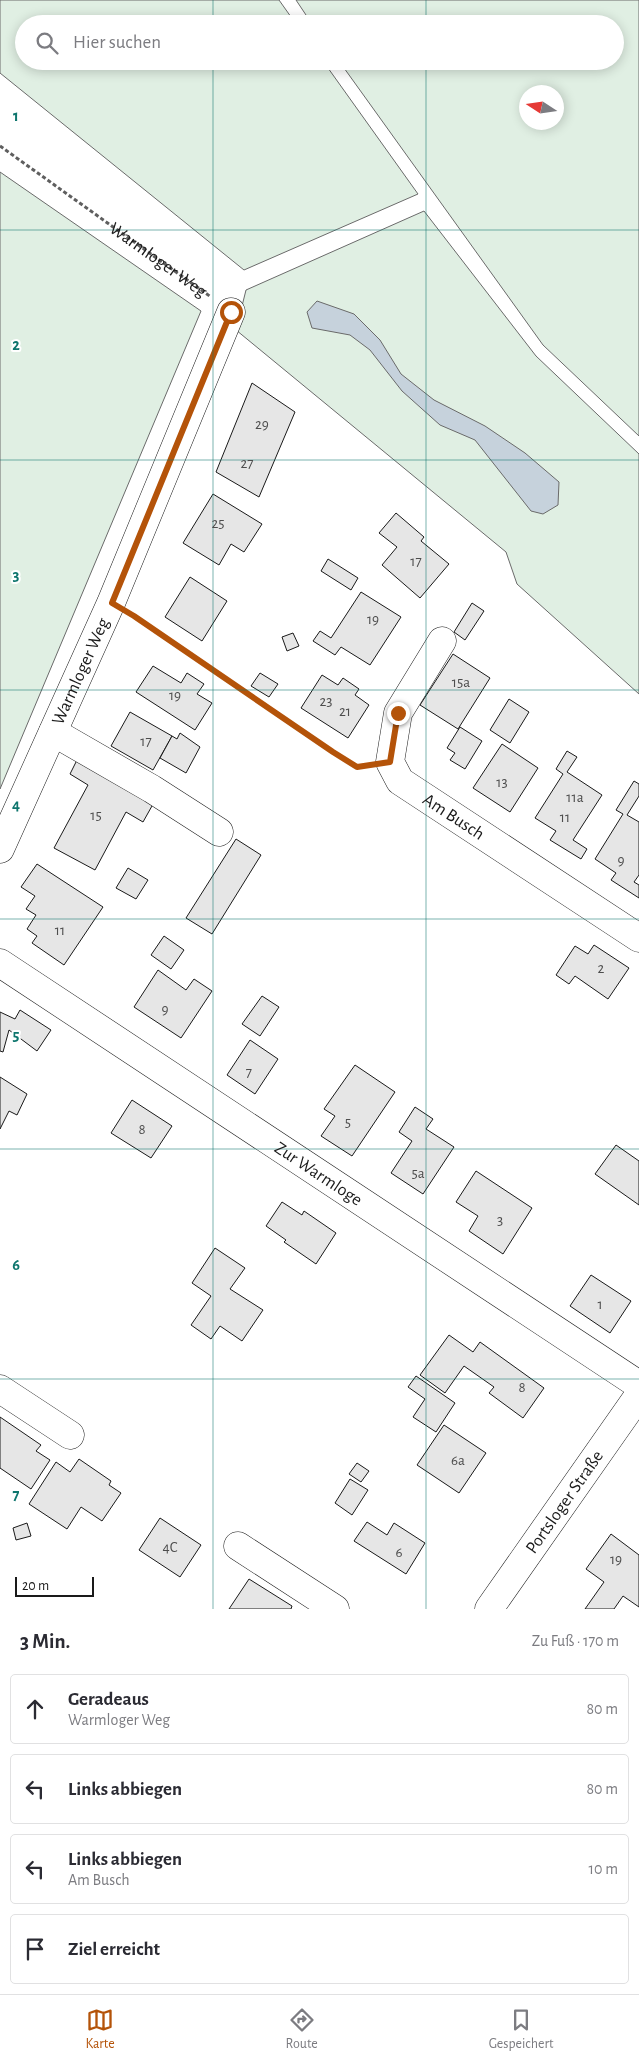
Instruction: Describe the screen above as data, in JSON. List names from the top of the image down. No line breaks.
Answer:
{"streets":{"street":["Warmloger Weg","Am Busch","Zur Warmloge","Portsloger Straße"]},"crossings":[["Zur Warmloge","Portsloger Straße"]],"house_numbers":["29","27","25","17","19","15a","19","23","21","17","13","11a","15","11","9","11","2","9","7","5","8","5a","3","1","8","6a","4C","6","19"],"scale_bar":"20 m","north":"left","page":{"search":"Hier suchen","scale":"20 m","heading":["3 Min.","Zu Fuß · 170 m"],"list":[["Geradeaus","Warmloger Weg","80 m"],["Links abbiegen","80 m"],["Links abbiegen","Am Busch","10 m"],"Ziel erreicht"],"nav":["Karte","Route","Gespeichert"]},"grid":{"rows":["1","2","3","4","5","6","7"]}}
